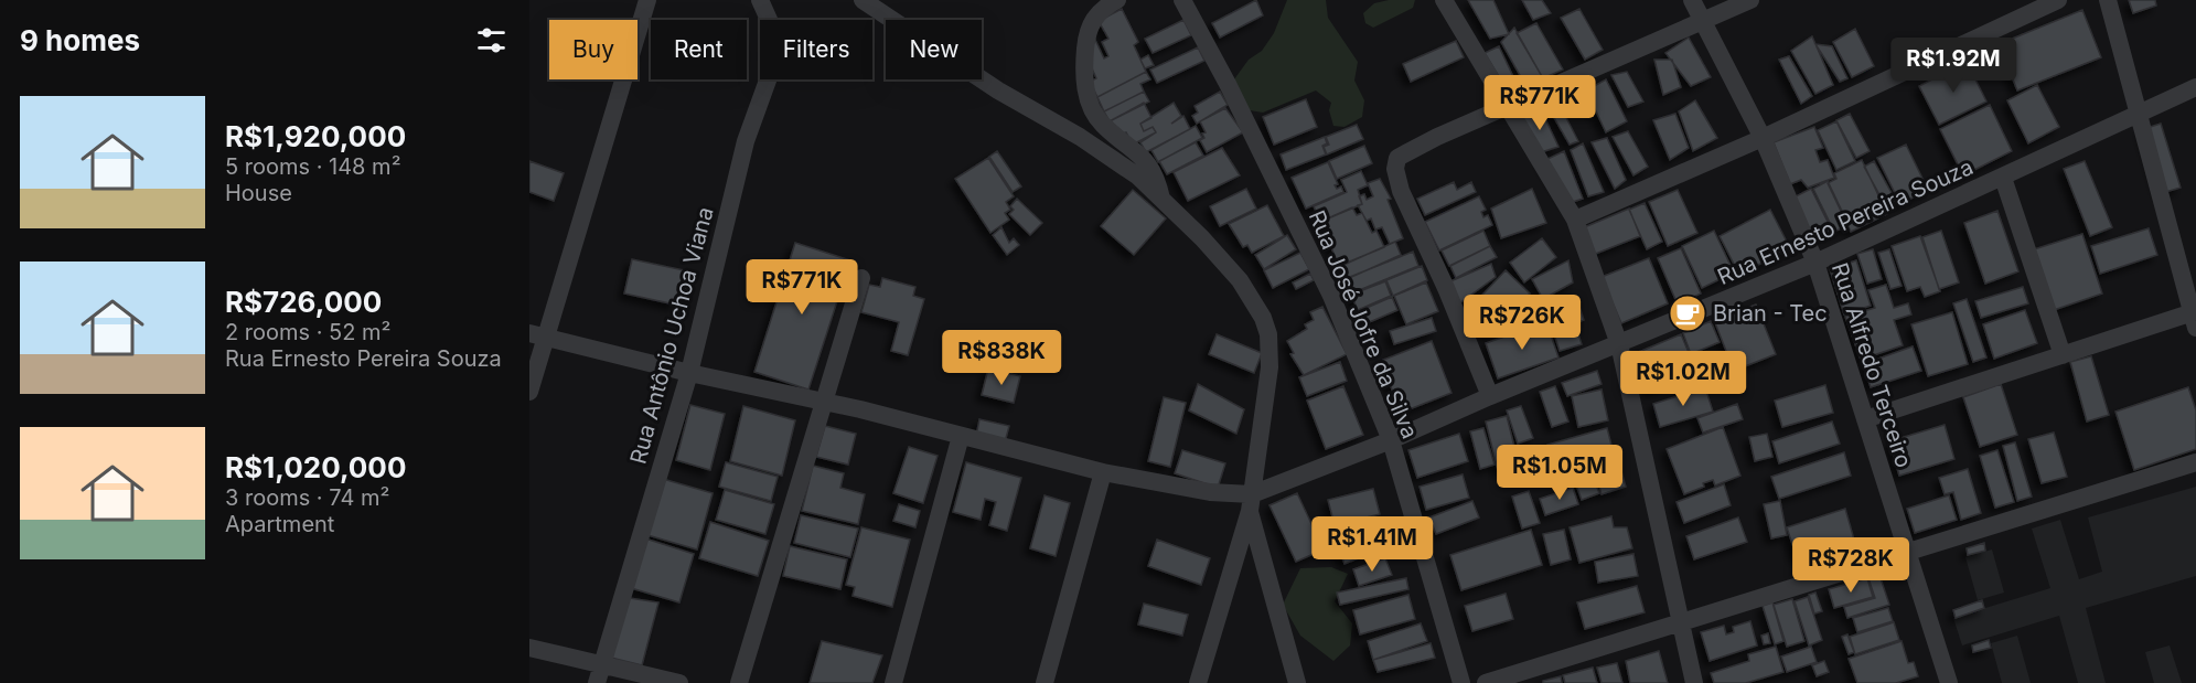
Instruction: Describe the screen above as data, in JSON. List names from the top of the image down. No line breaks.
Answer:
{"streets":{"street":["Rua Ernesto Pereira Souza","Rua José Jofre da Silva","Rua Antônio Uchoa Viana","Rua Alfredo Terceiro"]},"crossings":[["Rua Ernesto Pereira Souza","Rua José Jofre da Silva"],["Rua Ernesto Pereira Souza","Rua Alfredo Terceiro"]],"places":{"cafe":["Brian - Tec"]},"page":{"heading":"9 homes","chip":["Buy","Rent","Filters","New"],"price":["R$1.92M","R$771K","R$771K","R$726K","R$838K","R$1.02M","R$1.05M","R$1.41M","R$728K"],"list":[{"name":"R$1,920,000","note":"5 rooms · 148 m² · House"},{"name":"R$726,000","note":"2 rooms · 52 m² · Rua Ernesto Pereira Souza"},{"name":"R$1,020,000","note":"3 rooms · 74 m² · Apartment"}]}}
